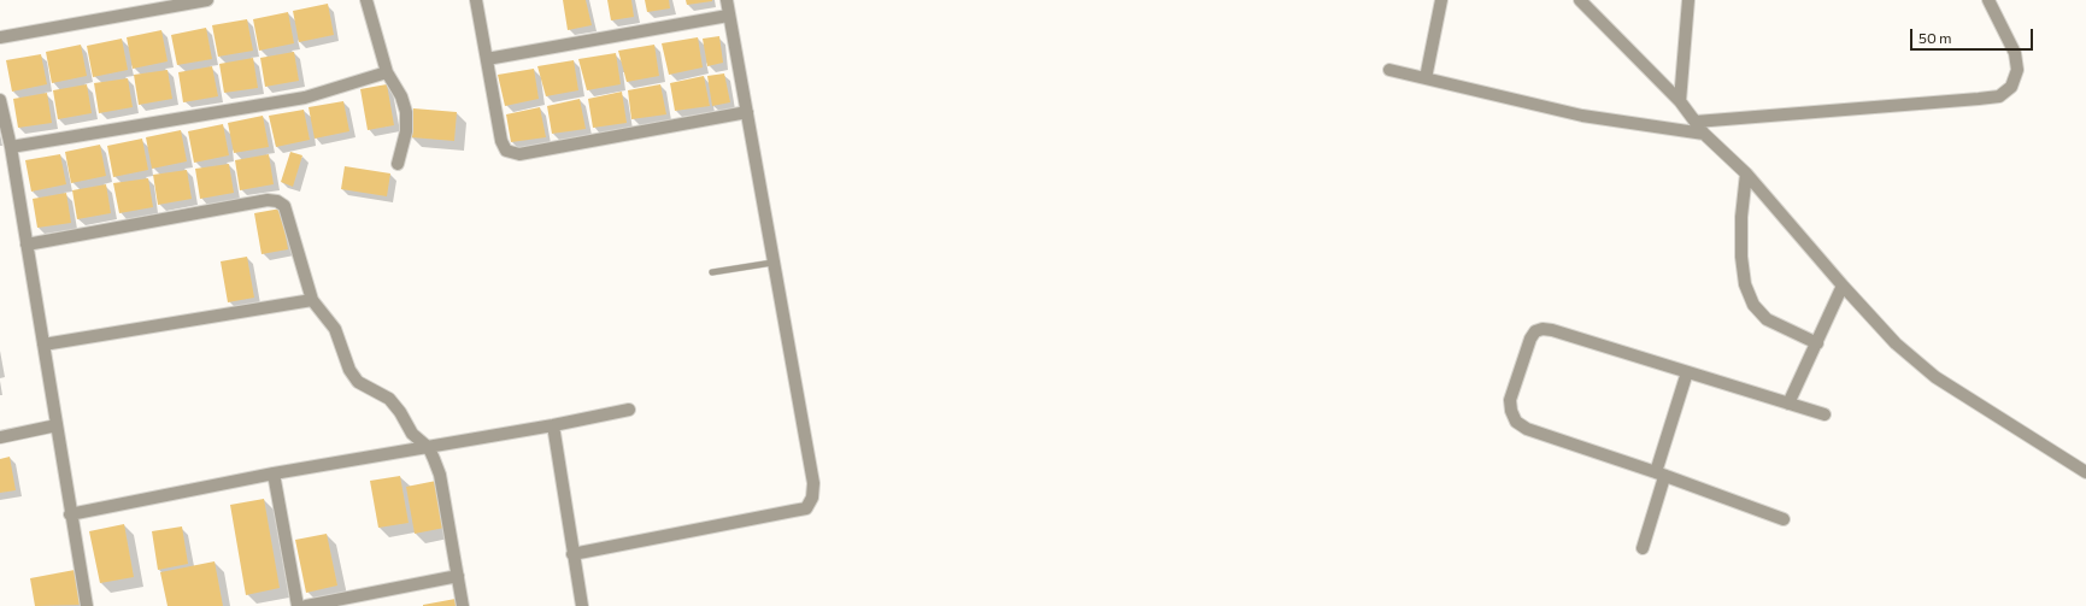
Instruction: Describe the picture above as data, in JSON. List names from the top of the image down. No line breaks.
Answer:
{"scale_bar":"50 m"}
